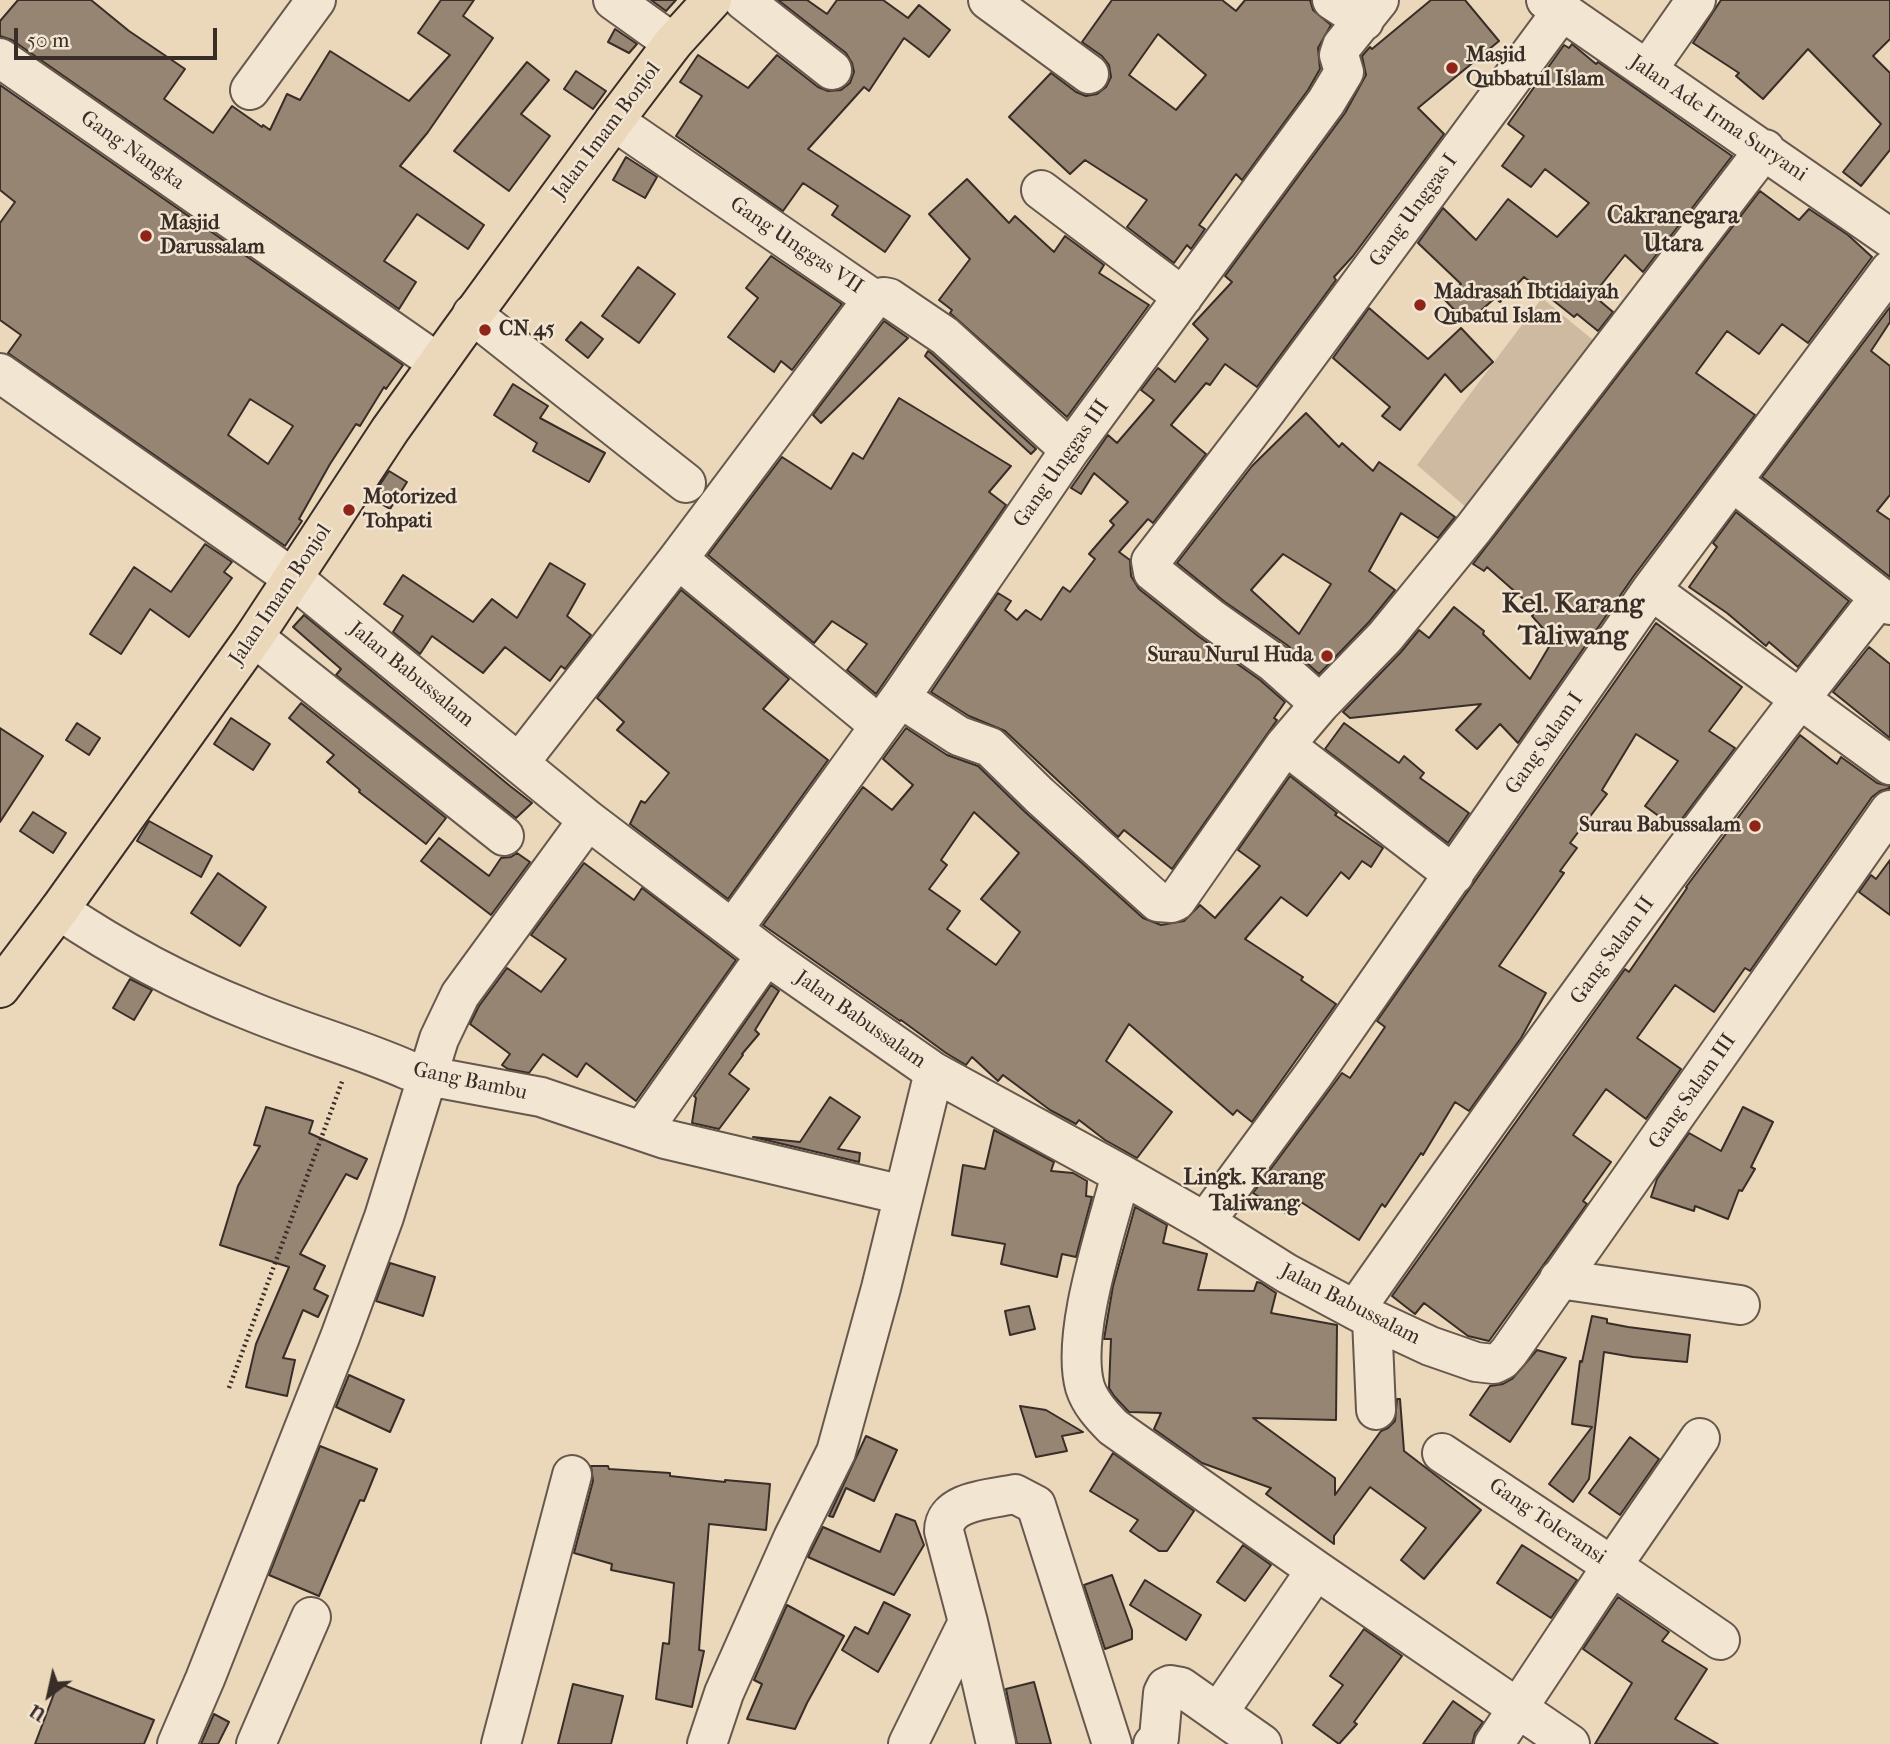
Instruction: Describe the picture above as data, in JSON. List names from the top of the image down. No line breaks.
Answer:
{"streets":{"main road":["Jalan Imam Bonjol"],"street":["Jalan Ade Irma Suryani","Gang Nangka","Gang Unggas I","Gang Unggas VII","Gang Unggas III","Jalan Babussalam","Gang Salam I","Gang Salam II","Gang Bambu","Gang Salam III","Gang Toleransi"]},"crossings":[["Jalan Ade Irma Suryani","Gang Unggas I"],["Jalan Imam Bonjol","Gang Nangka"],["Jalan Imam Bonjol","Gang Unggas VII"],["Jalan Imam Bonjol","Jalan Babussalam"],["Jalan Imam Bonjol","Gang Bambu"],["Gang Unggas VII","Gang Unggas III"],["Gang Unggas III","Jalan Babussalam"],["Jalan Babussalam","Gang Salam I"],["Jalan Babussalam","Gang Salam II"],["Jalan Babussalam","Gang Salam III"]],"districts":["Cakranegara Utara","Kel. Karang Taliwang","Lingk. Karang Taliwang"],"places":["Masjid Qubbatul Islam","Masjid Darussalam","Madrasah Ibtidaiyah Qubatul Islam","CN 45","Motorized Tohpati","Surau Nurul Huda","Surau Babussalam"],"scale_bar":"50 m","north":"bottom left"}
